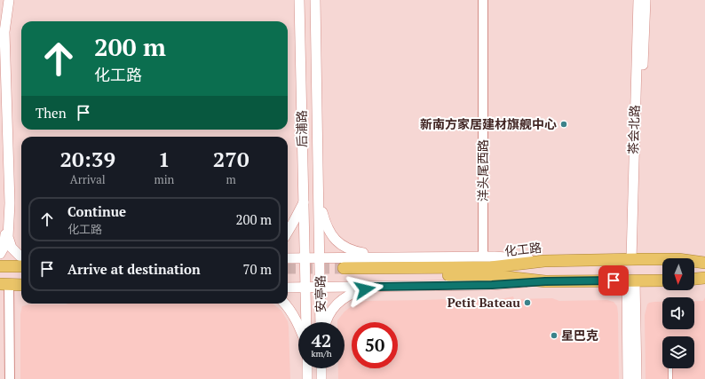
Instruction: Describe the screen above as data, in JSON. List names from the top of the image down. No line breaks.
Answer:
{"streets":{"highway":["化工路"],"main road":["后浦路","茶会北路","安亭路"],"street":["洋头尾西路"]},"crossings":[["后浦路","安亭路"],["茶会北路","化工路"]],"places":["新南方家居建材旗舰中心","Petit Bateau","星巴克"],"north":"bottom","page":{"turn":["200 m","化工路"],"then":"Then","eta":["20:39","Arrival","1","min","270","m"],"list":[{"name":"Continue","note":"化工路","value":"200 m"},{"name":"Arrive at destination","value":"70 m"}],"speed":"42 km/h","limit":"50"}}
